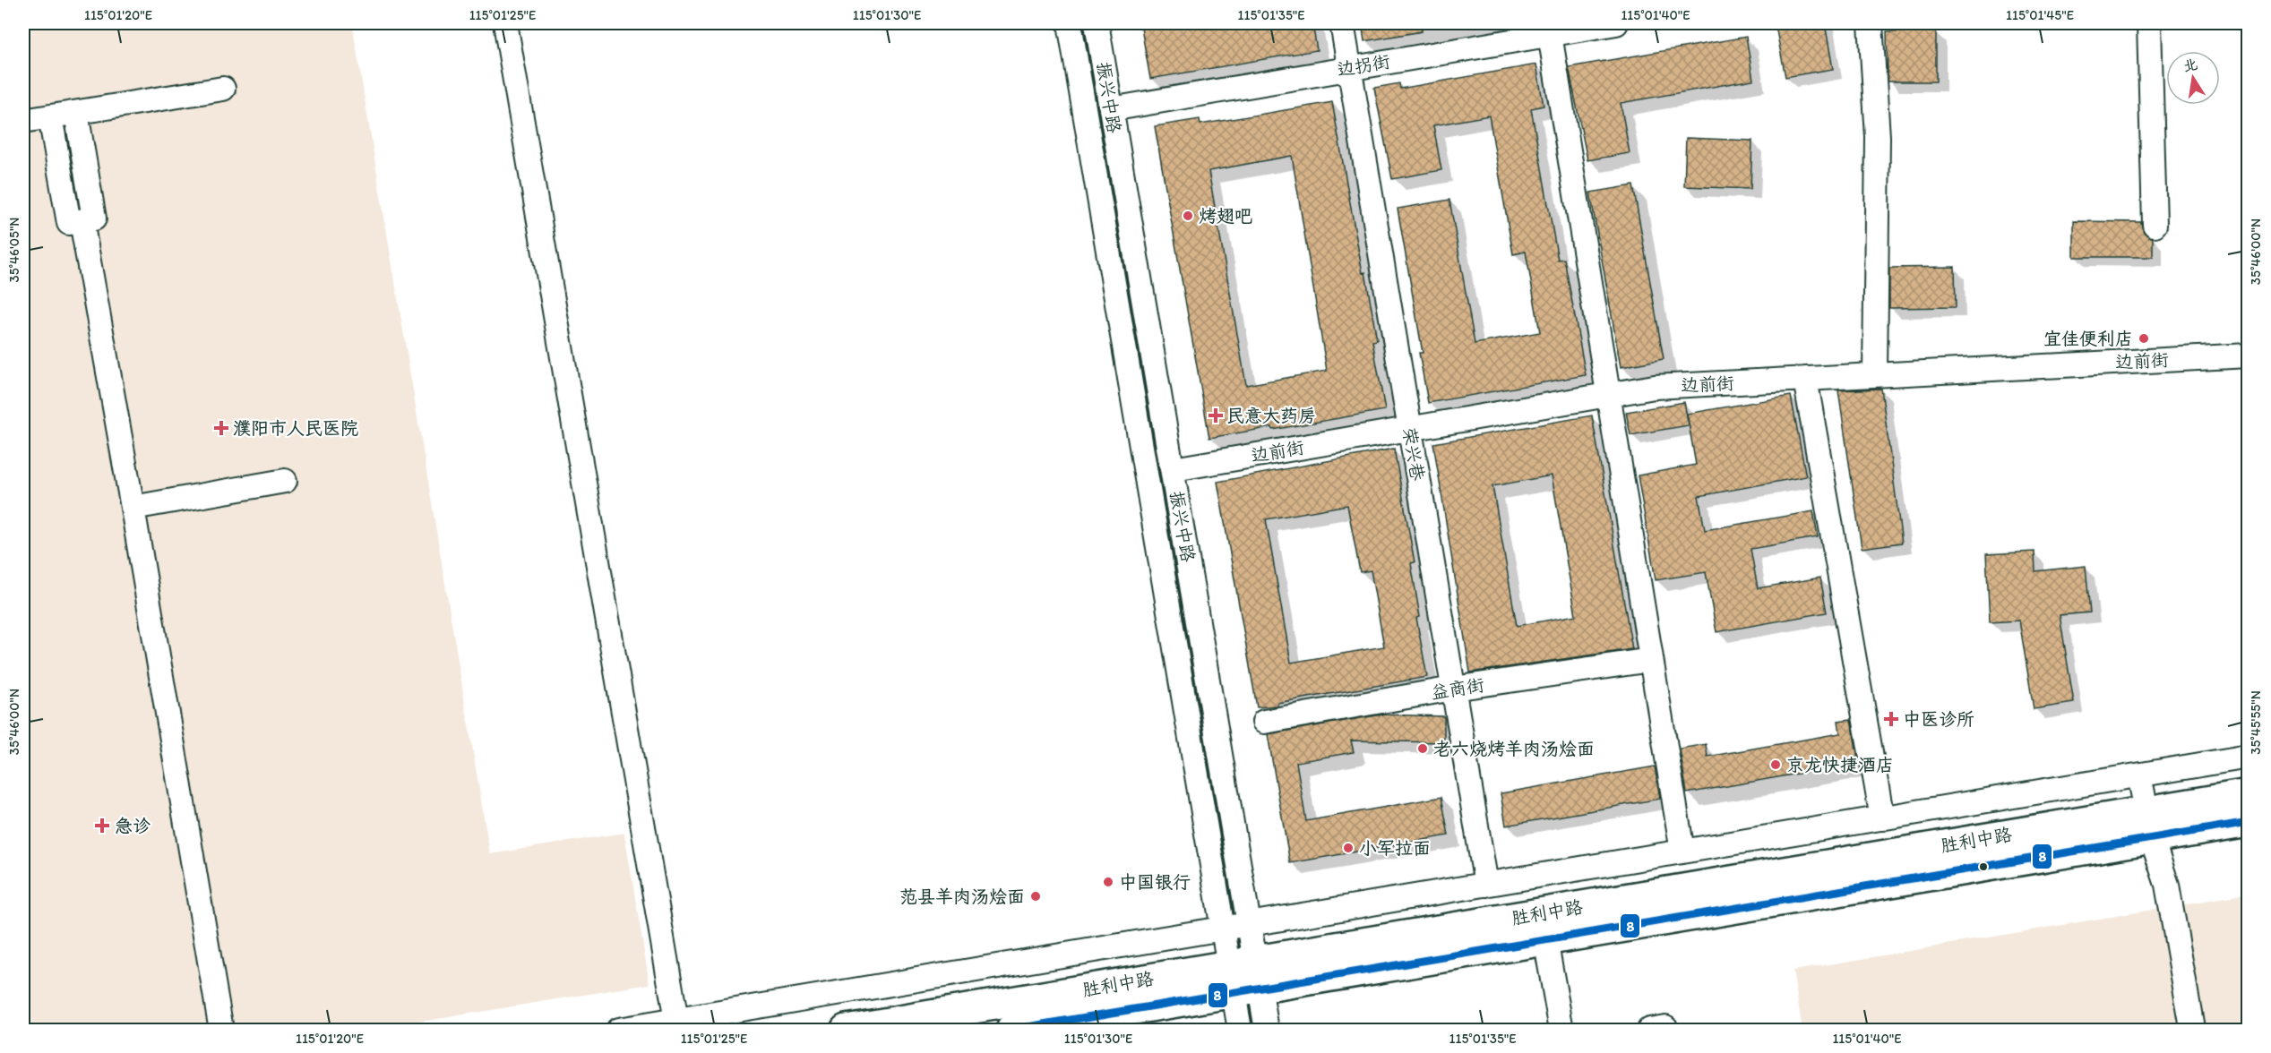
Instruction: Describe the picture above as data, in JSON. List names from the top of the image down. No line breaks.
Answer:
{"streets":{"main road":["胜利中路"],"street":["边拐街","振兴中路","边前街","荣兴巷","益商街"]},"crossings":[["边拐街","振兴中路"],["边拐街","荣兴巷"],["振兴中路","边前街"],["振兴中路","胜利中路"],["边前街","荣兴巷"],["荣兴巷","益商街"]],"places":{"other":["烤翅吧","宜佳便利店","老六烧烤羊肉汤烩面","京龙快捷酒店","小军拉面","中国银行","范县羊肉汤烩面"],"health":["民意大药房","濮阳市人民医院","中医诊所","急诊"]},"lines":["transit line 8"],"north":"top","coordinates":["115°01'20\"E","115°01'25\"E","115°01'30\"E","115°01'35\"E","115°01'40\"E","115°01'45\"E","35°46'05\"N","35°46'00\"N","35°45'55\"N"]}
